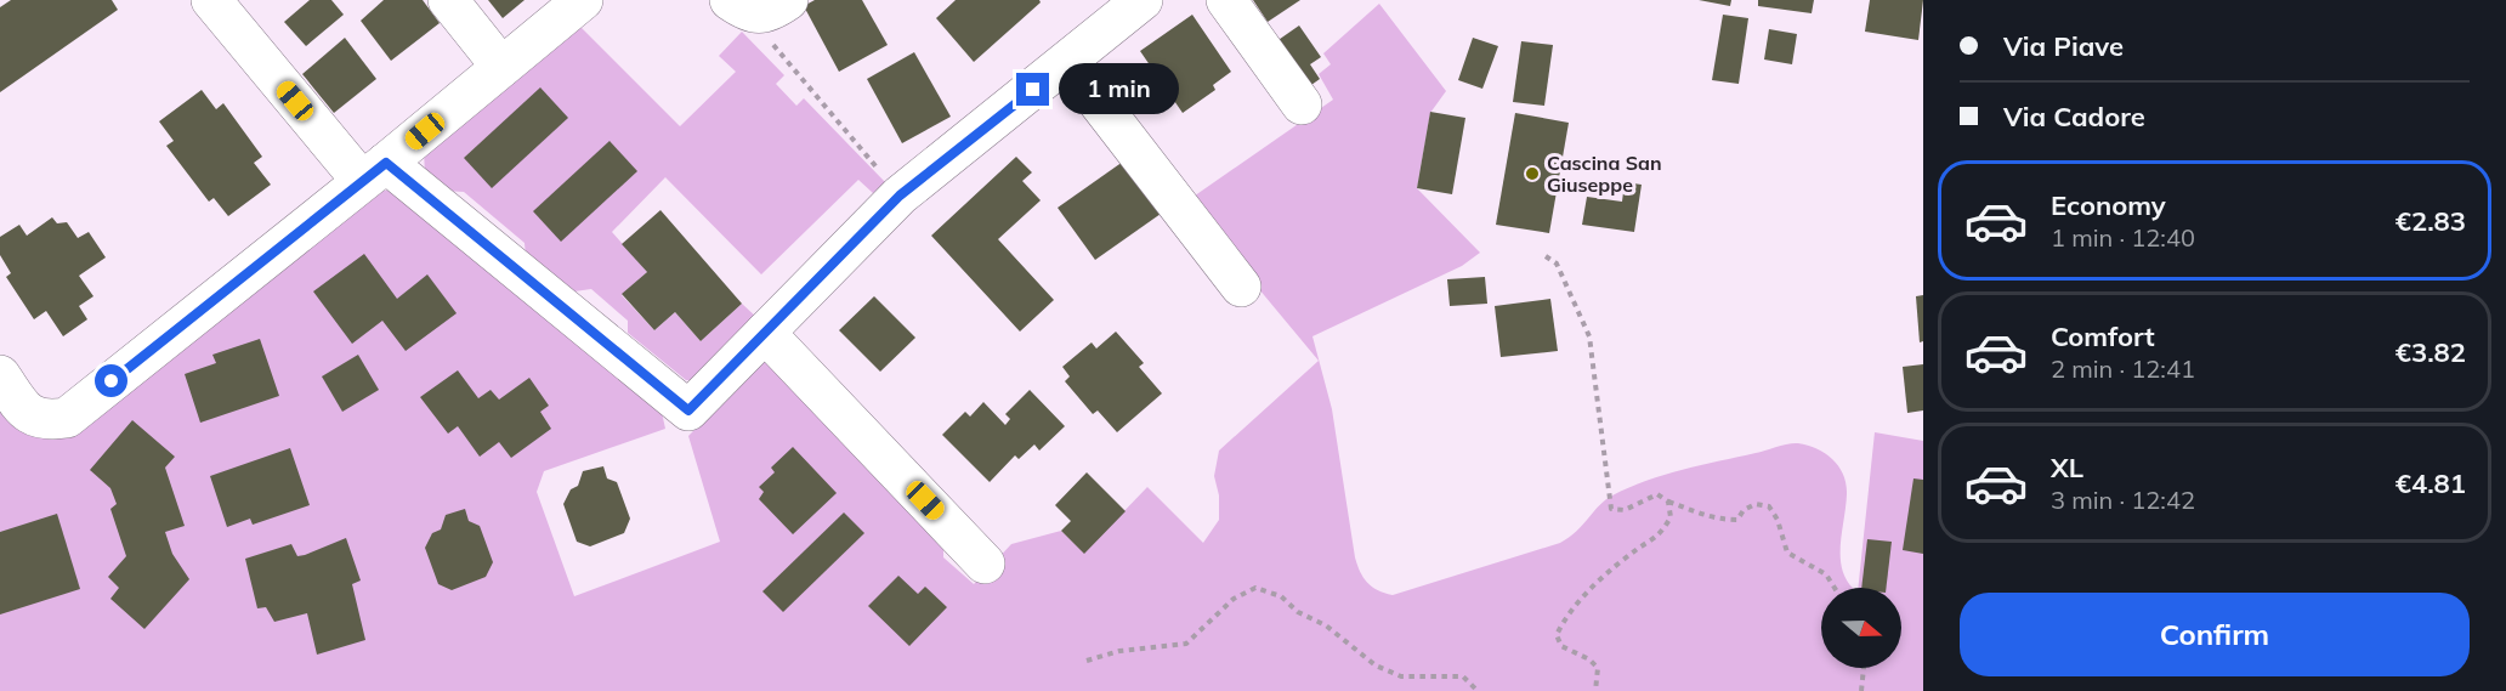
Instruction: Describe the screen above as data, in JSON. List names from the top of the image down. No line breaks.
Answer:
{"places":["Cascina San Giuseppe"],"north":"right","page":{"banner":["Via Piave","Via Cadore"],"bubble":"1 min","list":[{"name":"Economy","note":"1 min · 12:40","value":"€2.83"},{"name":"Comfort","note":"2 min · 12:41","value":"€3.82"},{"name":"XL","note":"3 min · 12:42","value":"€4.81"}],"buttons":"Confirm"}}
